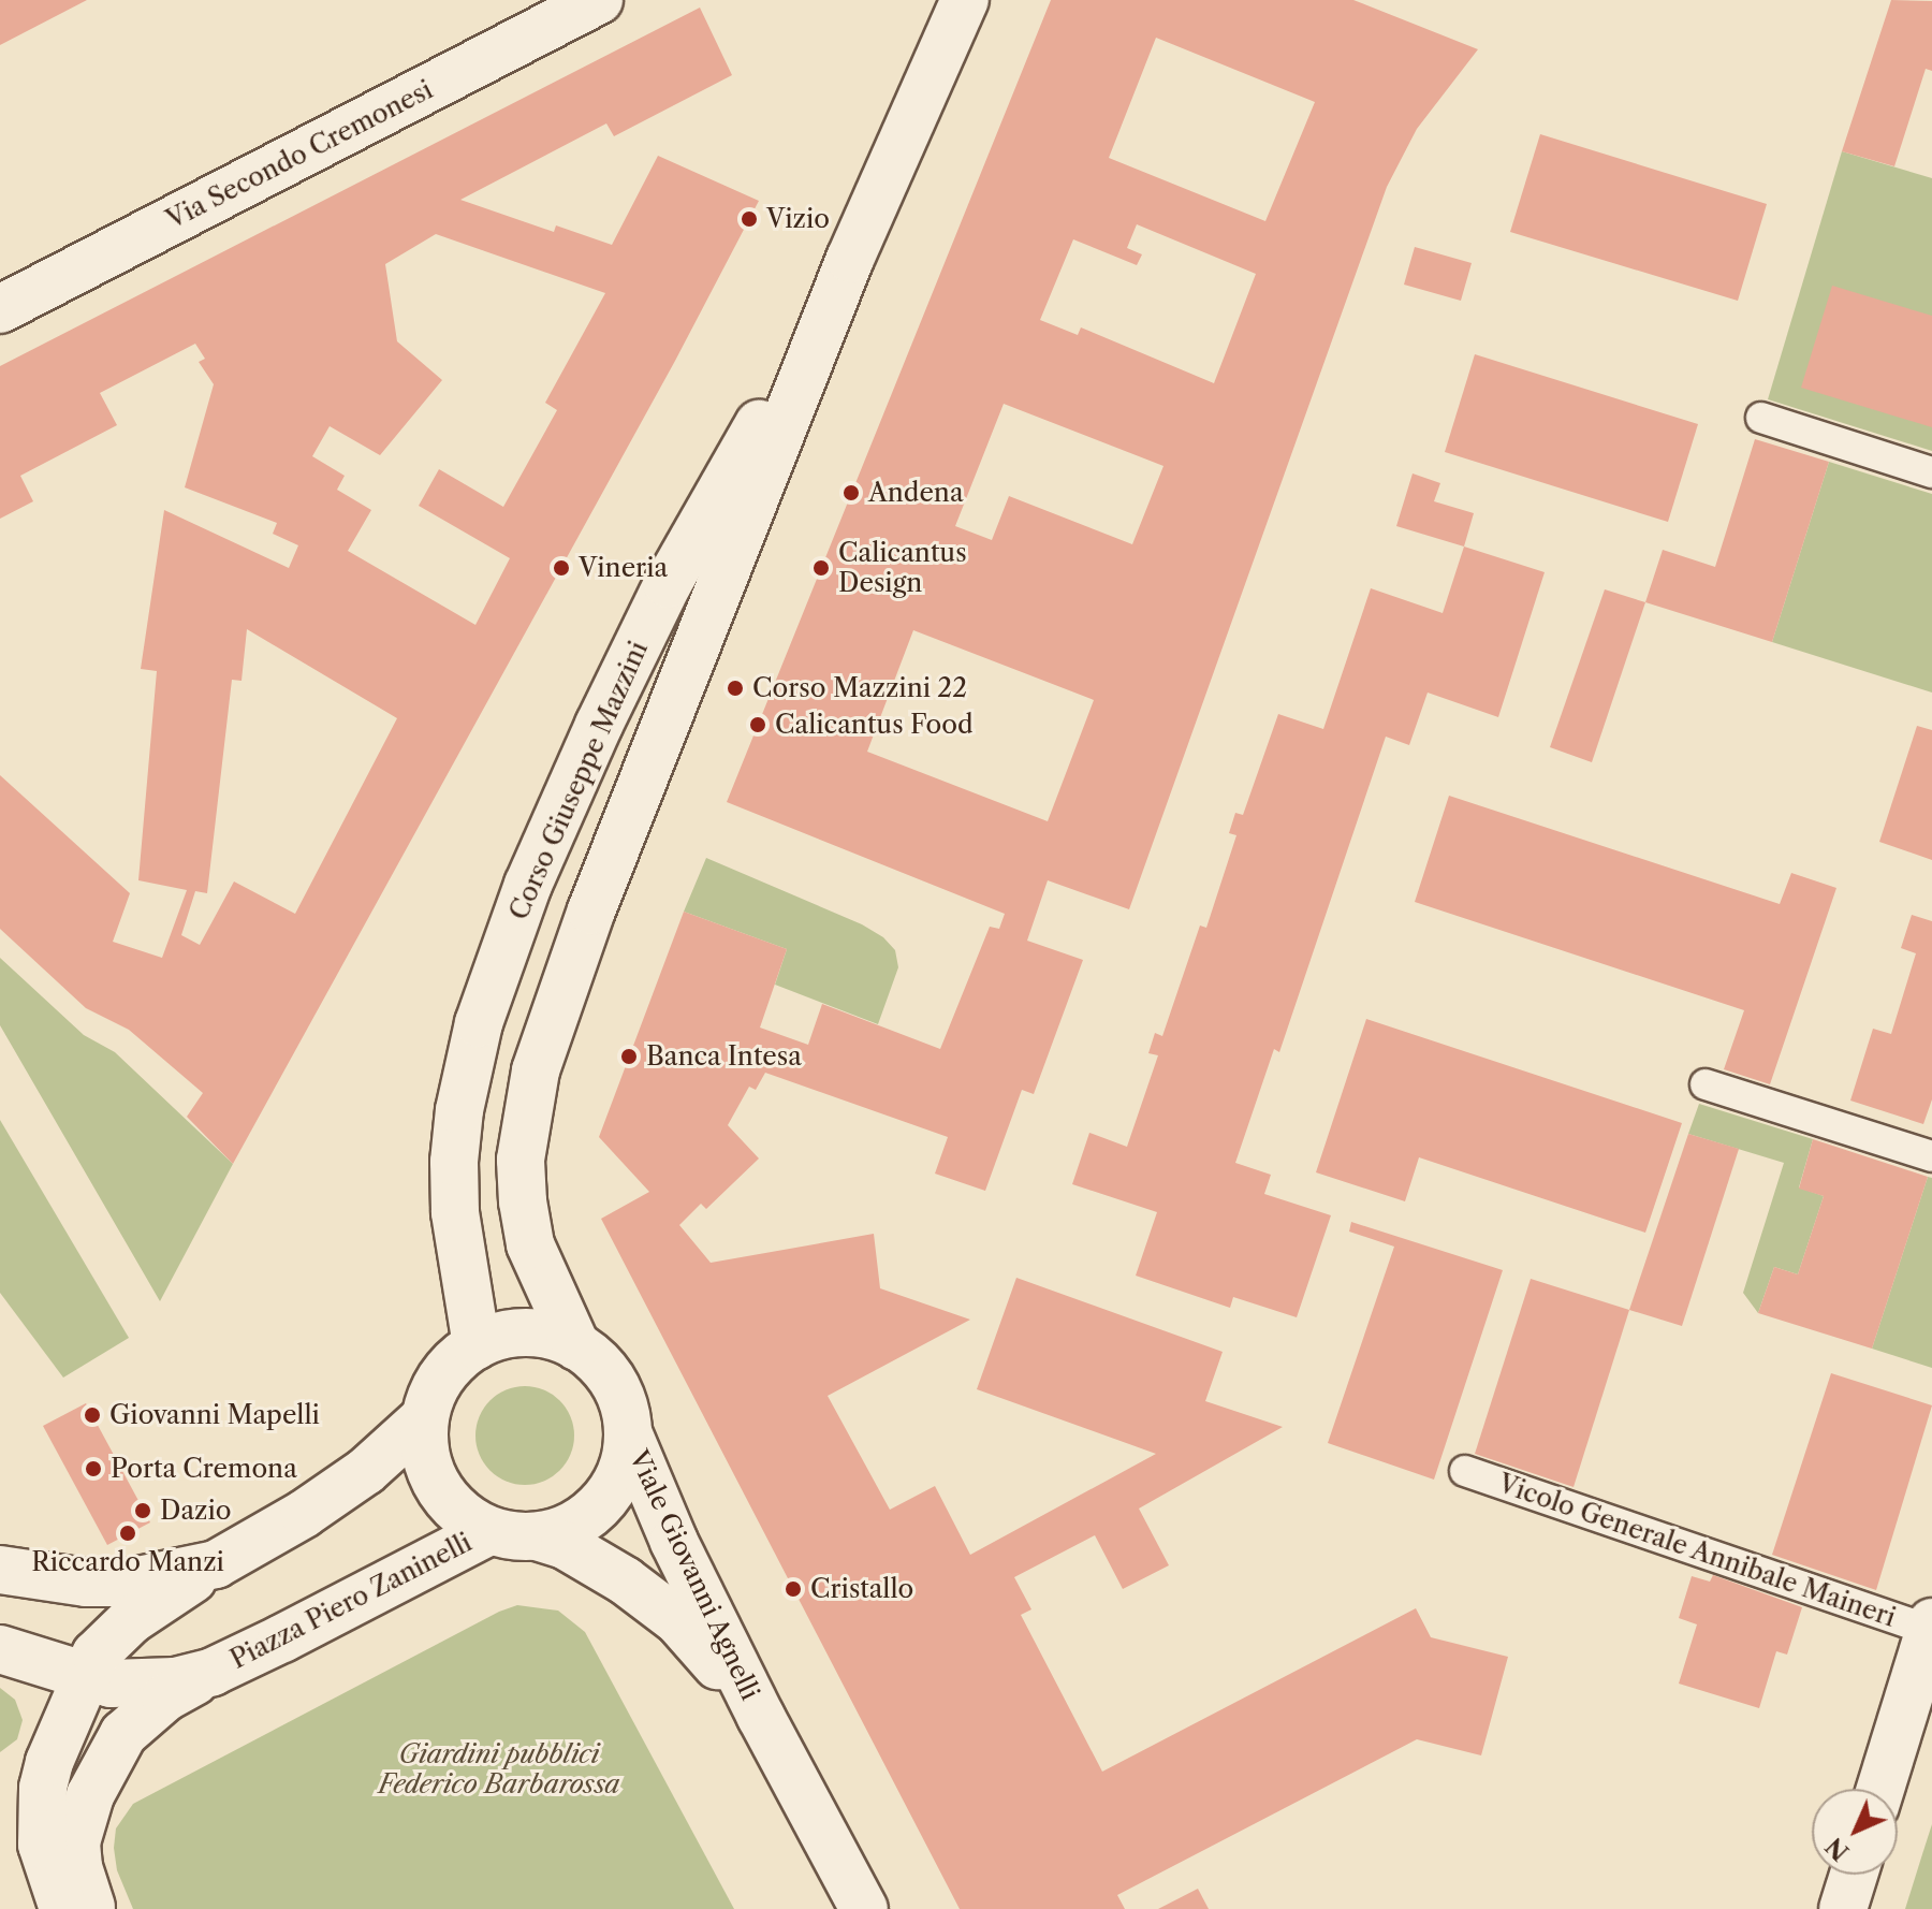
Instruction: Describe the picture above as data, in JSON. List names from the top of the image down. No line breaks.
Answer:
{"streets":{"street":["Via Secondo Cremonesi","Corso Giuseppe Mazzini","Viale Giovanni Agnelli","Piazza Piero Zaninelli"],"lane":["Vicolo Generale Annibale Maineri"]},"crossings":[["Corso Giuseppe Mazzini","Viale Giovanni Agnelli"],["Corso Giuseppe Mazzini","Piazza Piero Zaninelli"],["Viale Giovanni Agnelli","Piazza Piero Zaninelli"]],"parks":["Giardini pubblici Federico Barbarossa"],"places":["Vizio","Andena","Vineria","Calicantus Design","Corso Mazzini 22","Calicantus Food","Banca Intesa","Giovanni Mapelli","Porta Cremona","Dazio","Riccardo Manzi","Cristallo"],"north":"bottom left"}
